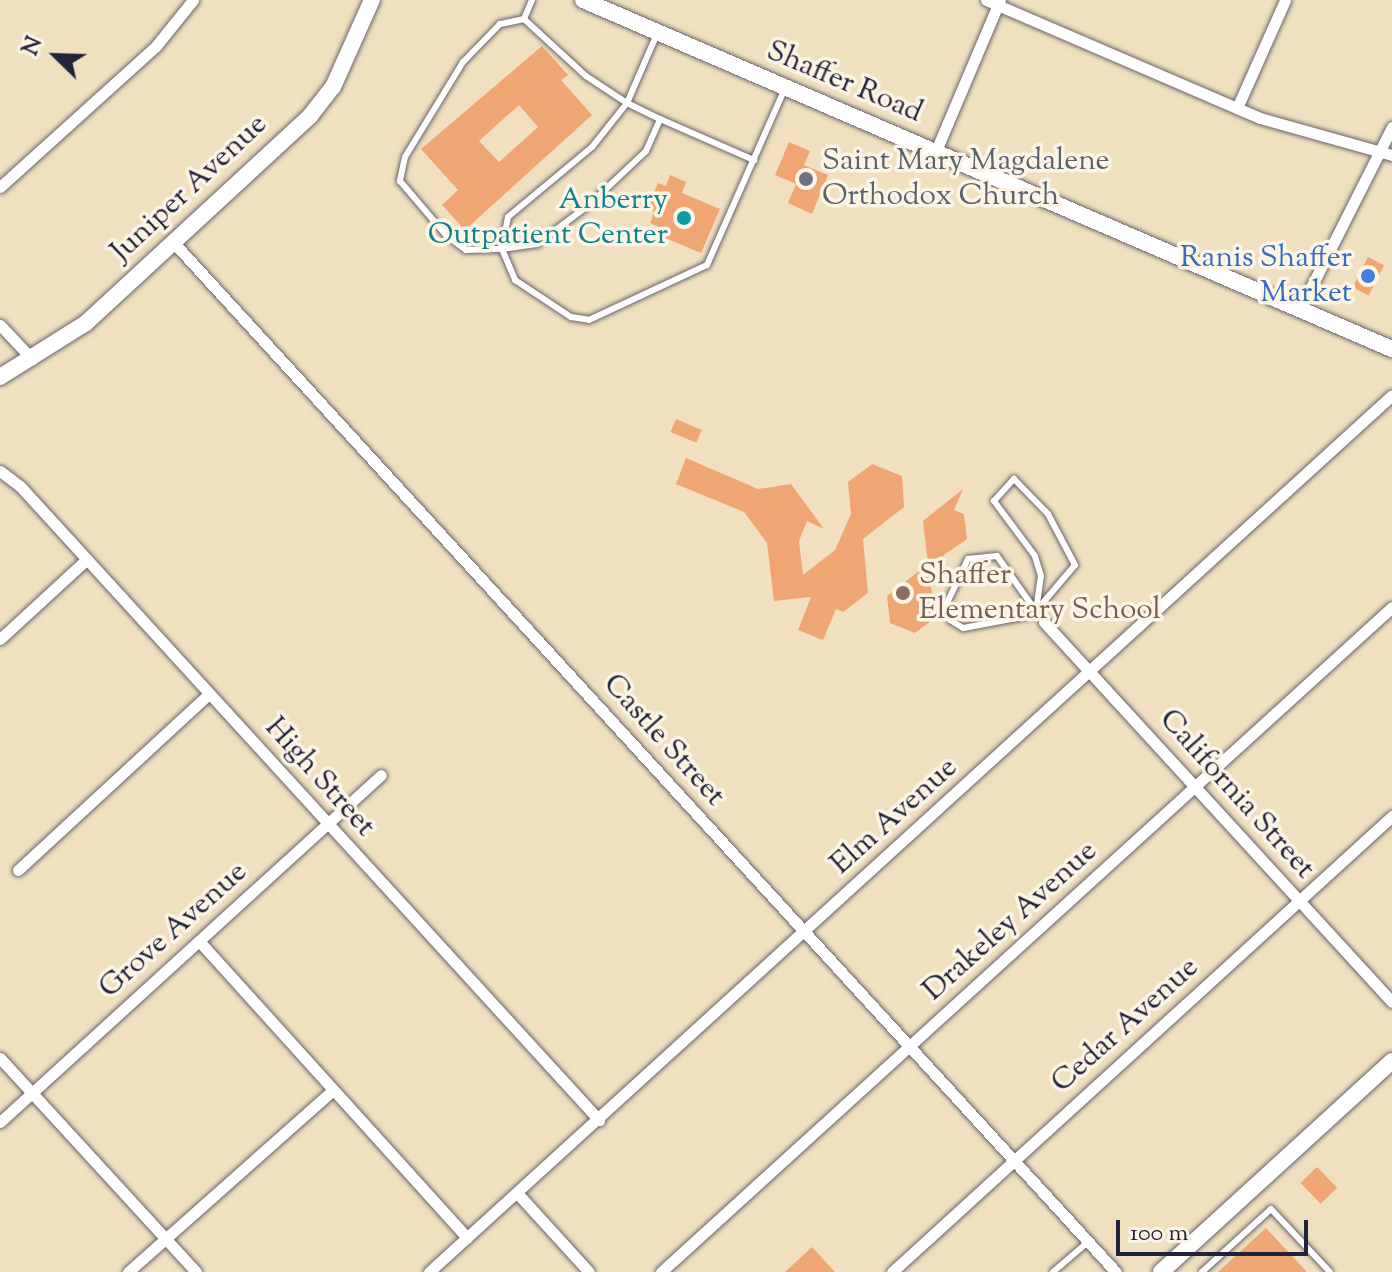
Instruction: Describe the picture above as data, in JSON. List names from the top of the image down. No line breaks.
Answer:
{"streets":{"main road":["Shaffer Road","Juniper Avenue"],"street":["Castle Street","High Street","California Street","Elm Avenue","Drakeley Avenue","Grove Avenue","Cedar Avenue"]},"crossings":[["Juniper Avenue","Castle Street"],["Castle Street","Elm Avenue"],["Castle Street","Drakeley Avenue"],["Castle Street","Cedar Avenue"],["High Street","Elm Avenue"],["High Street","Grove Avenue"],["California Street","Elm Avenue"],["California Street","Drakeley Avenue"],["California Street","Cedar Avenue"]],"places":["Saint Mary Magdalene Orthodox Church","Anberry Outpatient Center","Ranis Shaffer Market","Shaffer Elementary School"],"scale_bar":"100 m","north":"top left"}
